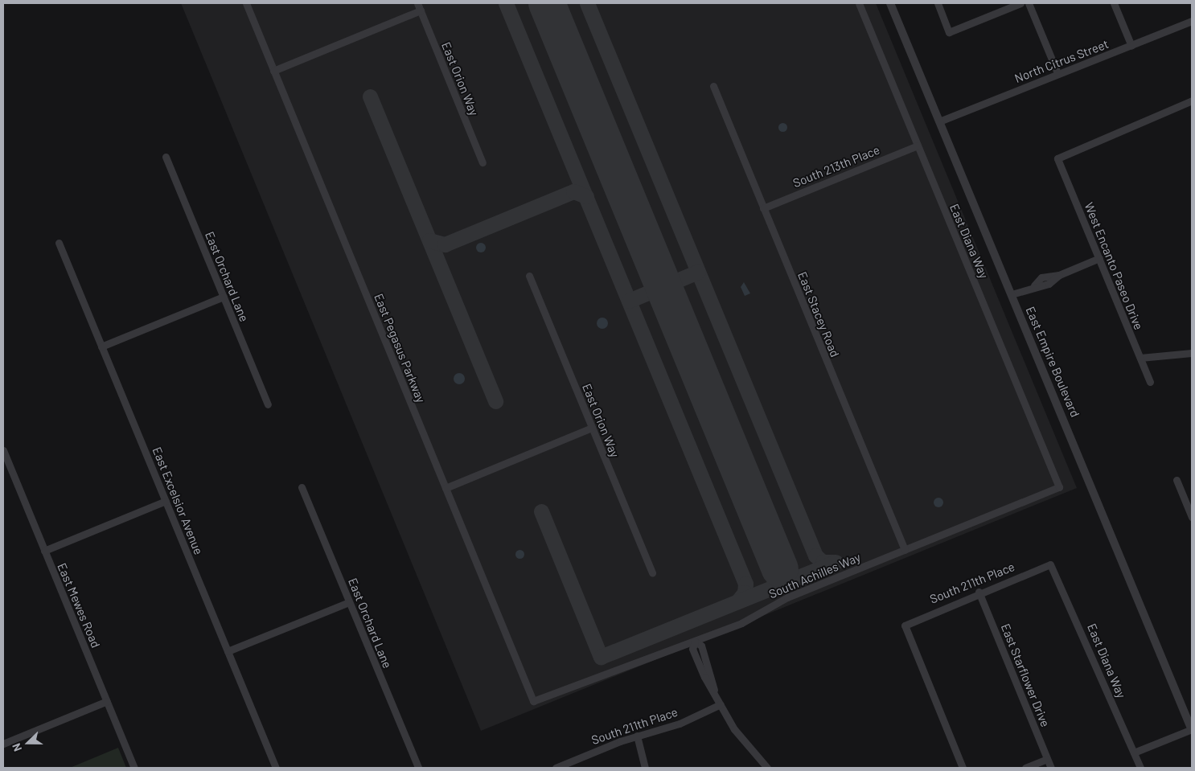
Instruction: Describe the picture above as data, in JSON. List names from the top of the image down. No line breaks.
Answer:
{"streets":{"street":["North Citrus Street","East Orion Way","South 213th Place","East Diana Way","West Encanto Paseo Drive","East Orchard Lane","East Stacey Road","East Pegasus Parkway","East Empire Boulevard","East Excelsior Avenue","South Achilles Way","South 211th Place","East Mewes Road","East Starflower Drive"]},"crossings":[["North Citrus Street","East Empire Boulevard"],["South 213th Place","East Diana Way"],["South 213th Place","East Stacey Road"],["East Diana Way","South Achilles Way"],["East Diana Way","South 211th Place"],["East Stacey Road","South Achilles Way"],["East Pegasus Parkway","South Achilles Way"],["South 211th Place","East Starflower Drive"]],"north":"left"}
